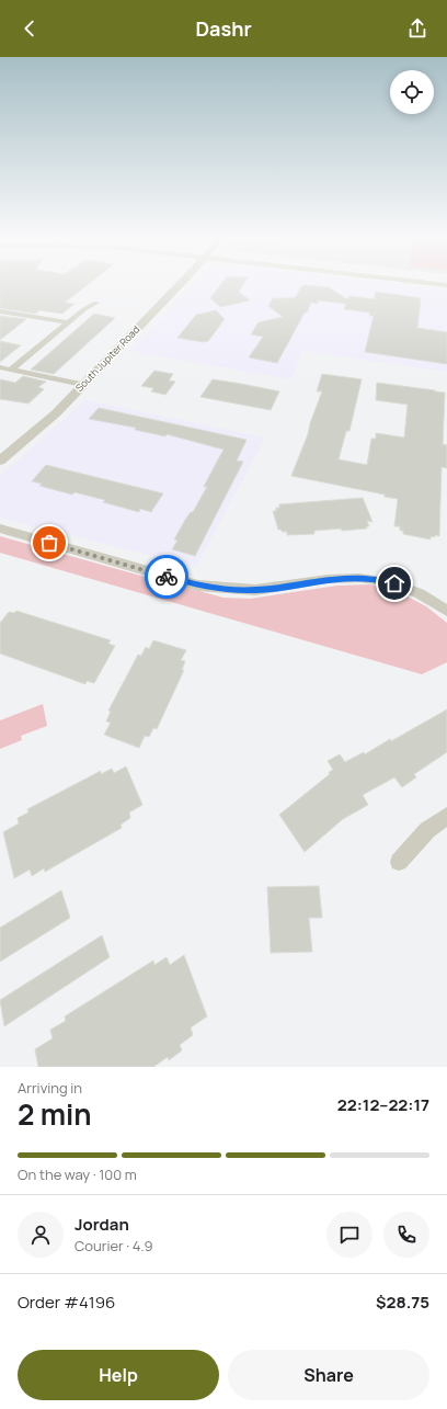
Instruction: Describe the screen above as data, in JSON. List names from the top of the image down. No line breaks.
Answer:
{"streets":{"street":["South Jupiter Road"]},"page":{"header":"Dashr","heading":["2 min","Arriving in","22:12–22:17"],"panel":["Jordan","Courier · 4.9","Order #4196","$28.75"],"bar":"On the way · 100 m","buttons":["Help","Share"]}}
